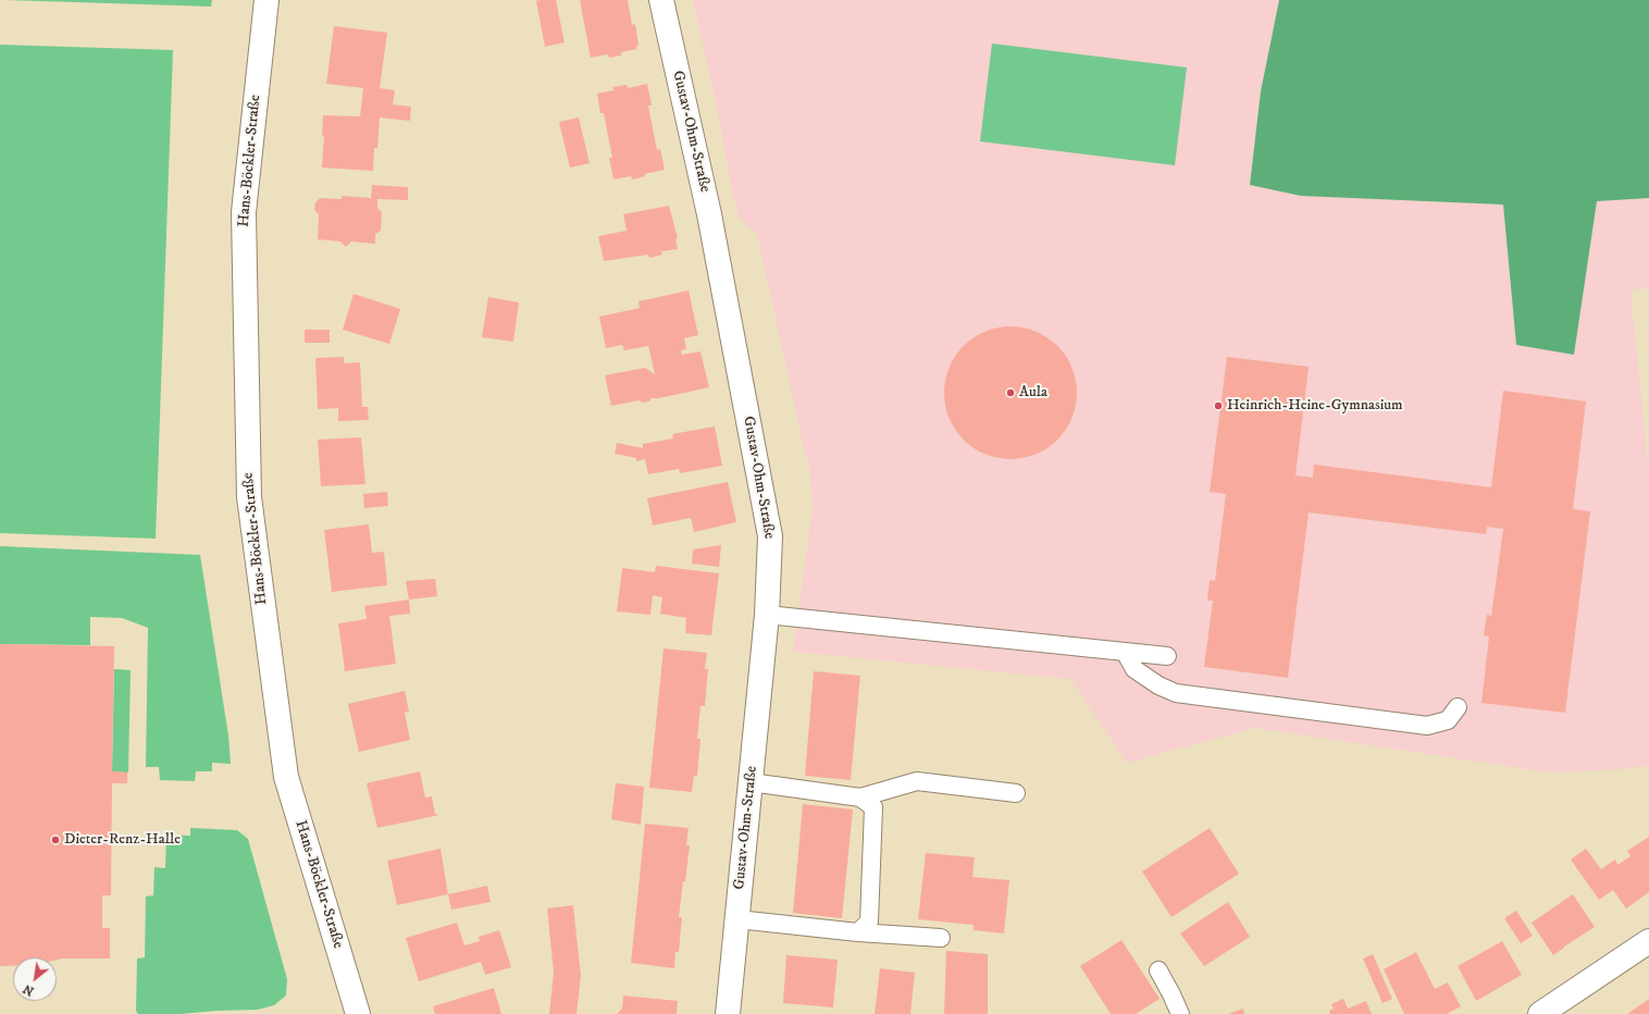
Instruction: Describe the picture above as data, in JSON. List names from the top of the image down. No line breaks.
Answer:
{"streets":{"street":["Gustav-Ohm-Straße","Hans-Böckler-Straße"]},"places":["Aula","Heinrich-Heine-Gymnasium","Dieter-Renz-Halle"],"north":"bottom left"}
